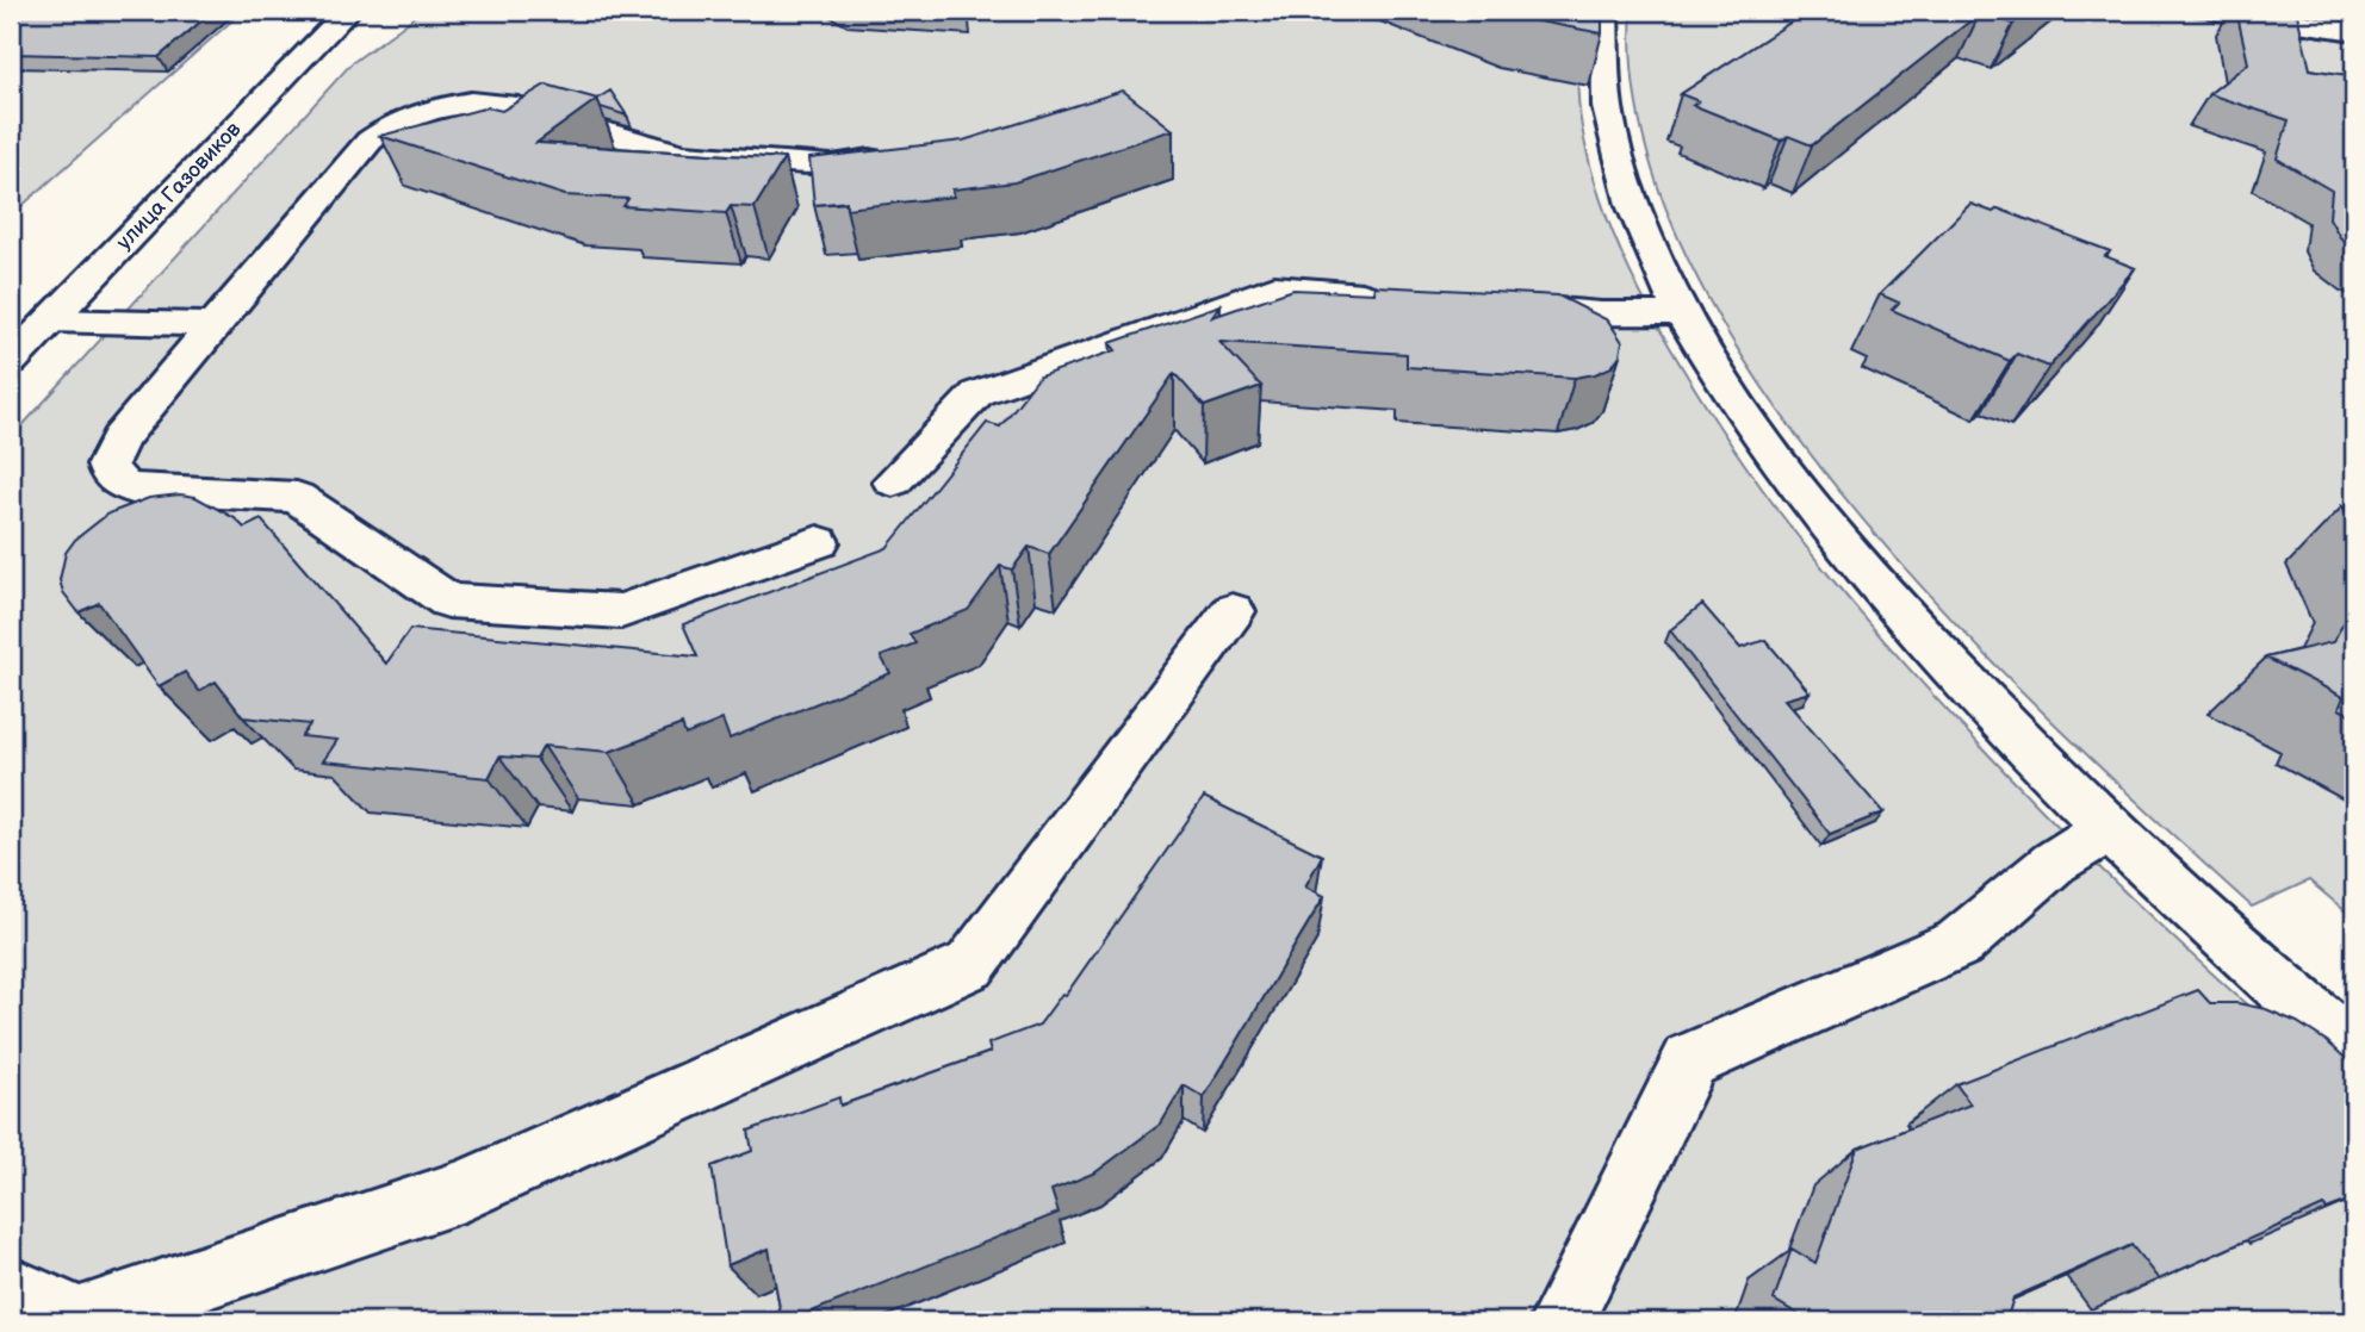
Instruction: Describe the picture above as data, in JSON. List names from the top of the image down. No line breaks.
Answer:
{"streets":{"street":["улица Газовиков"]}}
